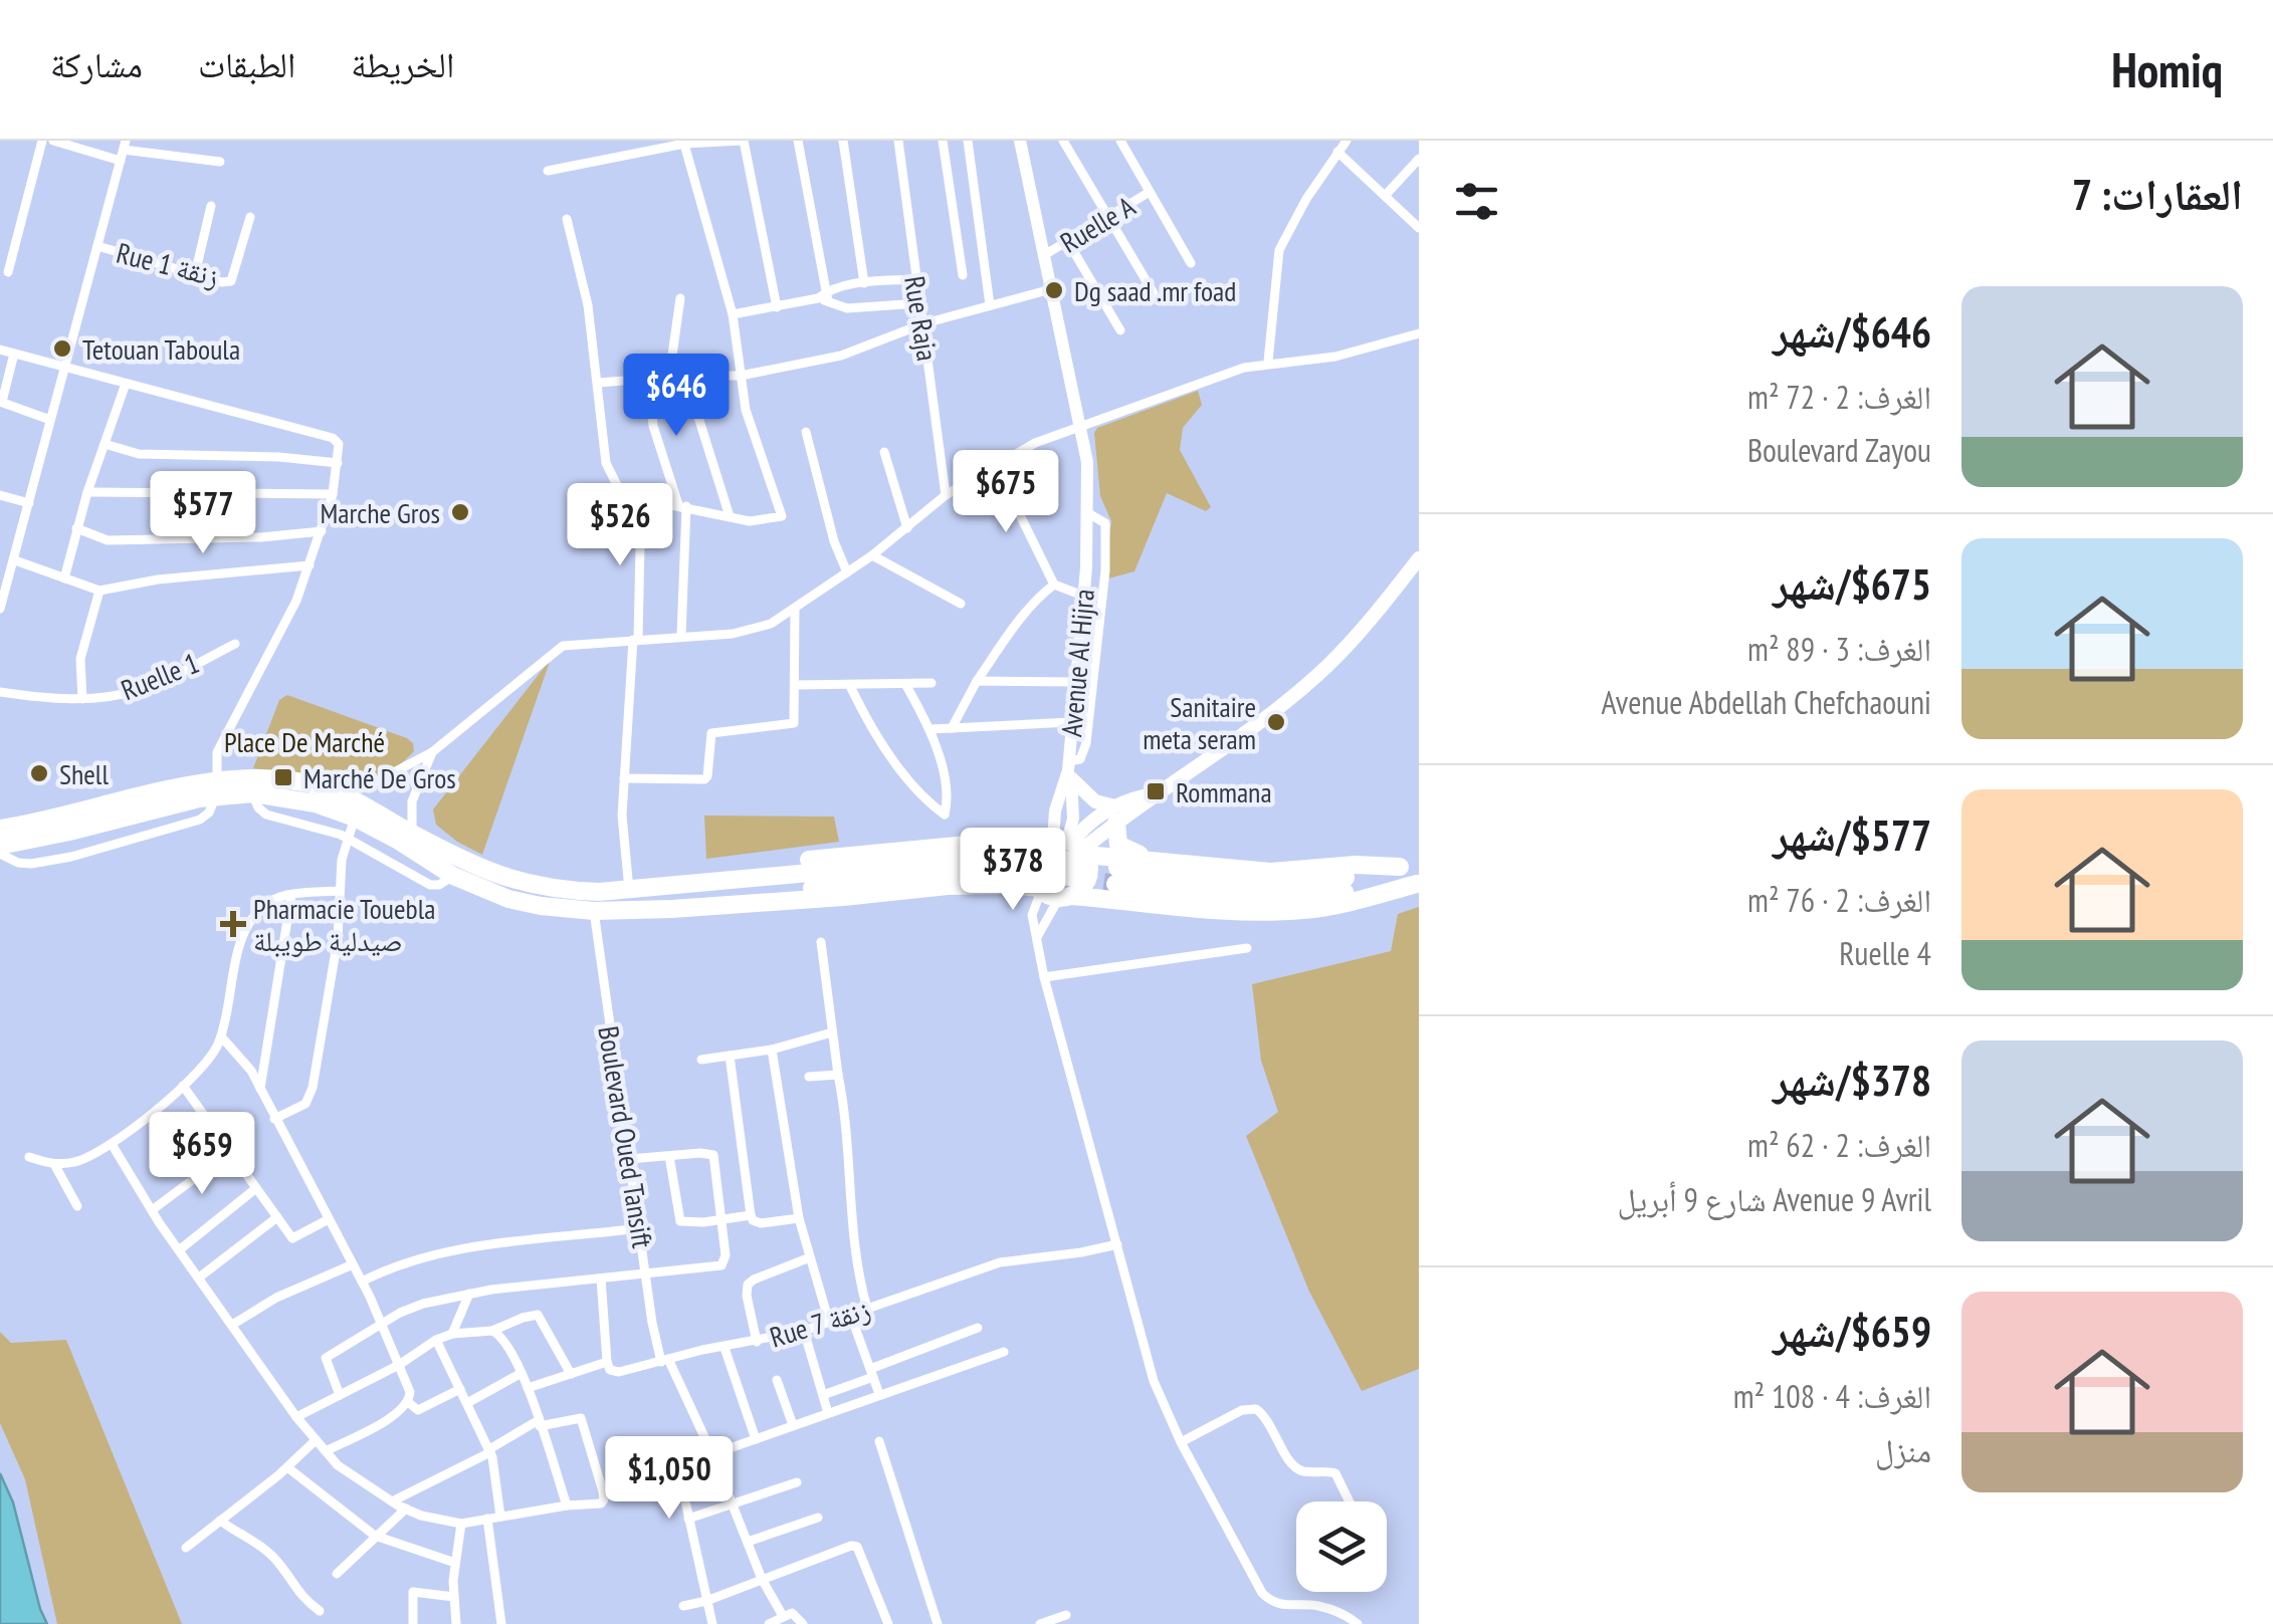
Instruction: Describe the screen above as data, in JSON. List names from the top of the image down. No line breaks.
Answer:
{"streets":{"street":["Ruelle A","Rue 1 زنقة","Rue Raja","Avenue Al Hijra","Ruelle 1","Boulevard Oued Tansift","Rue 7 زنقة"]},"crossings":[["Ruelle A","Avenue Al Hijra"],["Boulevard Oued Tansift","Rue 7 زنقة"]],"parks":["Place De Marché"],"places":{"other":["Dg saad .mr foad","Tetouan Taboula","Marche Gros","Sanitaire meta seram","Shell"],"transit":["Marché De Gros","Rommana"],"health":["Pharmacie Touebla صيدلية طويبلة"]},"page":{"header":"Homiq","nav":["الخريطة","الطبقات","مشاركة"],"heading":"العقارات: 7","list":[{"name":"$646/شهر","note":"الغرف: 2 · 72 m² · Boulevard Zayou"},{"name":"$675/شهر","note":"الغرف: 3 · 89 m² · Avenue Abdellah Chefchaouni"},{"name":"$577/شهر","note":"الغرف: 2 · 76 m² · Ruelle 4"},{"name":"$378/شهر","note":"الغرف: 2 · 62 m² · Avenue 9 Avril شارع 9 أبريل"},{"name":"$659/شهر","note":"الغرف: 4 · 108 m² · منزل"}],"price":["$646","$675","$577","$526","$378","$659","$1,050"]}}
